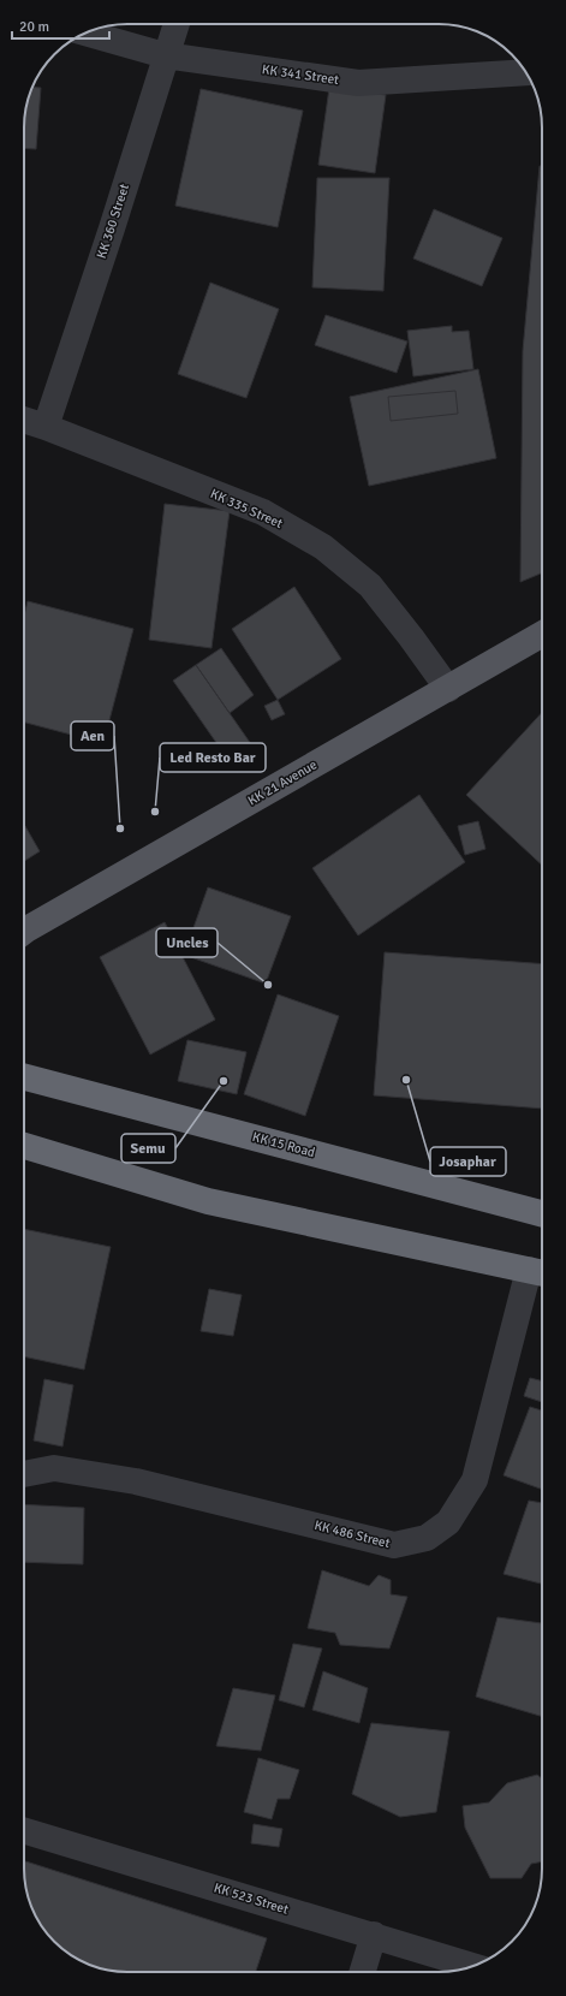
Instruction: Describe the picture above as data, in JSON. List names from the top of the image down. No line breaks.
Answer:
{"streets":{"highway":["KK 15 Road"],"main road":["KK 21 Avenue"],"street":["KK 341 Street","KK 360 Street","KK 335 Street","KK 486 Street","KK 523 Street"]},"crossings":[["KK 341 Street","KK 360 Street"],["KK 360 Street","KK 335 Street"],["KK 335 Street","KK 21 Avenue"]],"places":["Led Resto Bar","Aen","Uncles","Josaphar","Semu"],"scale_bar":"20 m"}
